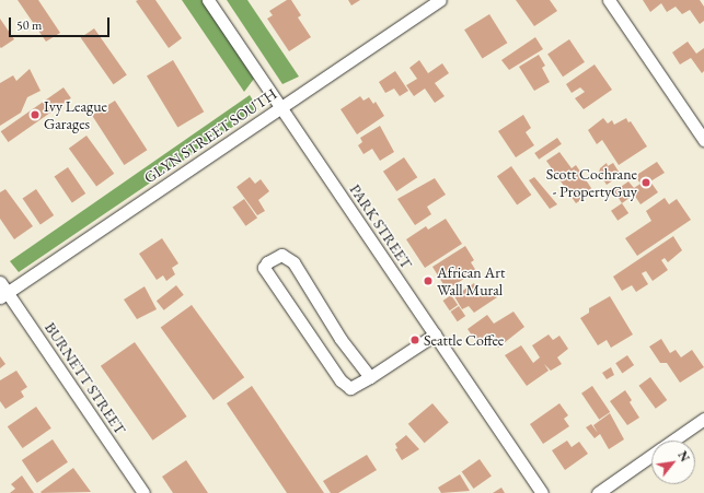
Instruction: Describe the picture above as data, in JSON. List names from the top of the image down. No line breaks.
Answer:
{"streets":{"street":["GLYN STREET SOUTH","PARK STREET","BURNETT STREET"]},"crossings":[["GLYN STREET SOUTH","PARK STREET"],["GLYN STREET SOUTH","BURNETT STREET"]],"places":["Ivy League Garages","Scott Cochrane - PropertyGuy","African Art Wall Mural","Seattle Coffee"],"scale_bar":"50 m","north":"top right"}
